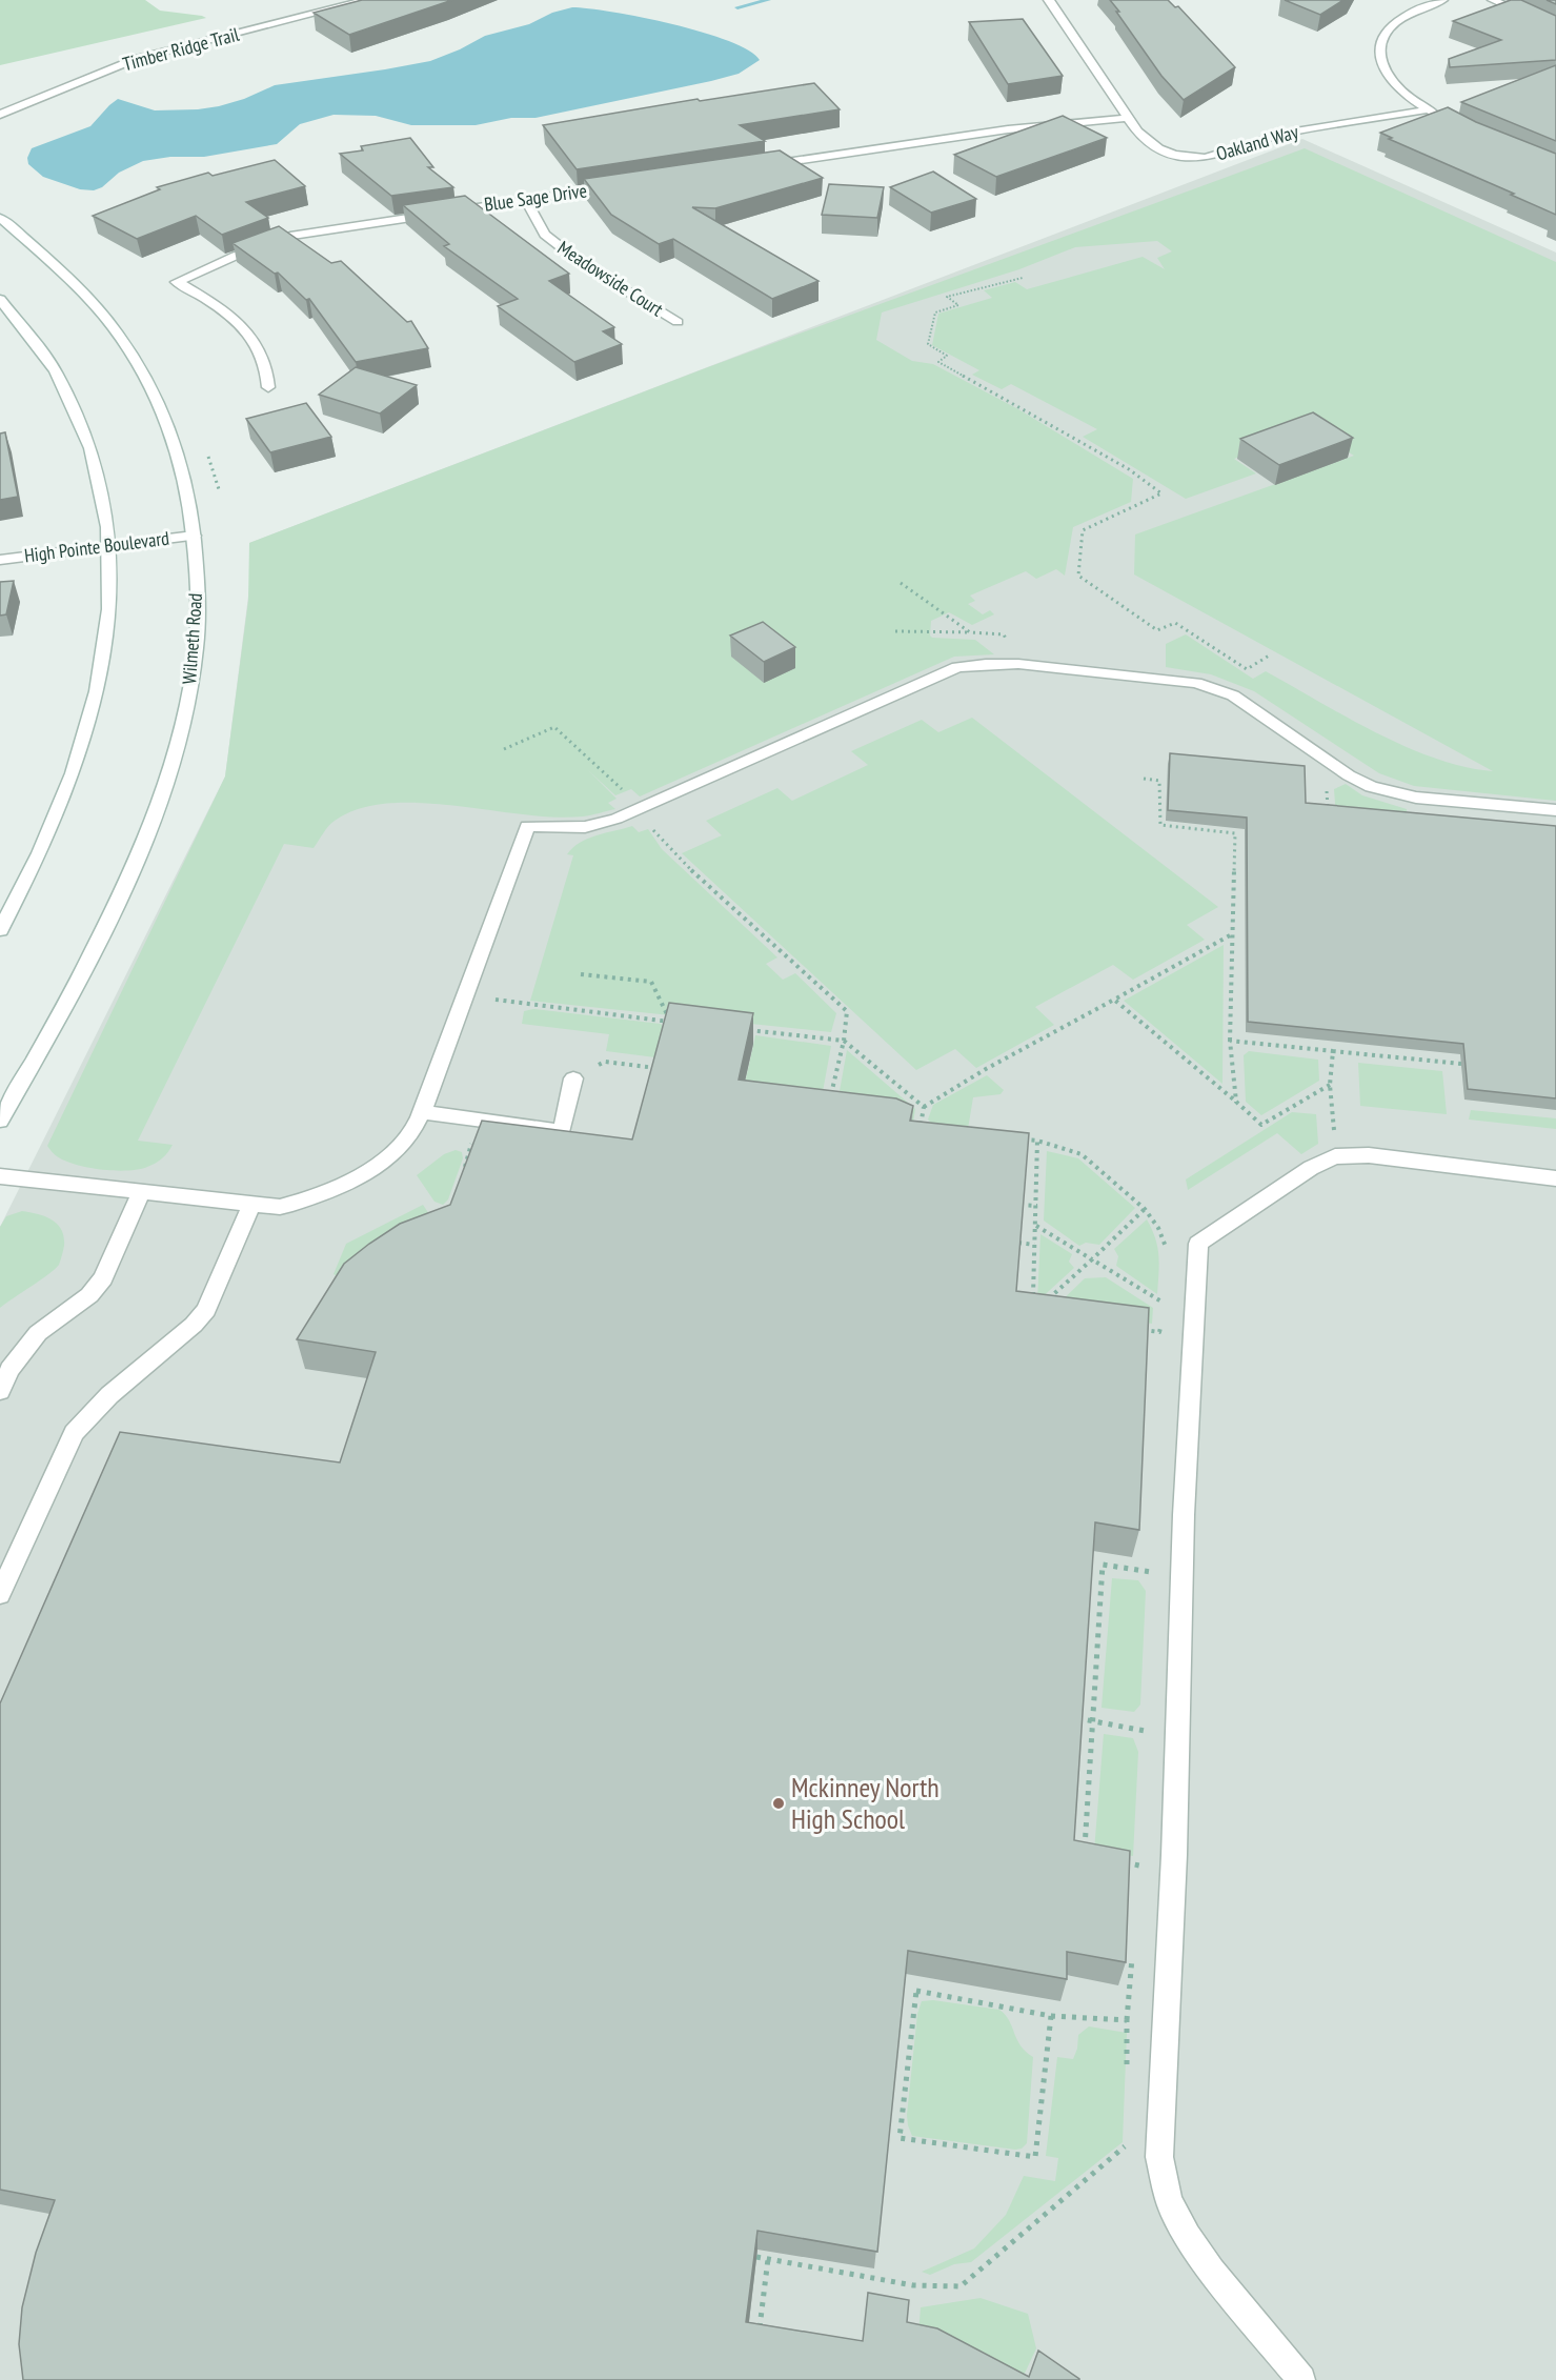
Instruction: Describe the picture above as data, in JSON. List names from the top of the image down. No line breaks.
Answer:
{"streets":{"street":["Timber Ridge Trail","Oakland Way","Blue Sage Drive","Meadowside Court","High Pointe Boulevard","Wilmeth Road"]},"crossings":[["Blue Sage Drive","Meadowside Court"],["High Pointe Boulevard","Wilmeth Road"]],"places":["Mckinney North High School"]}
